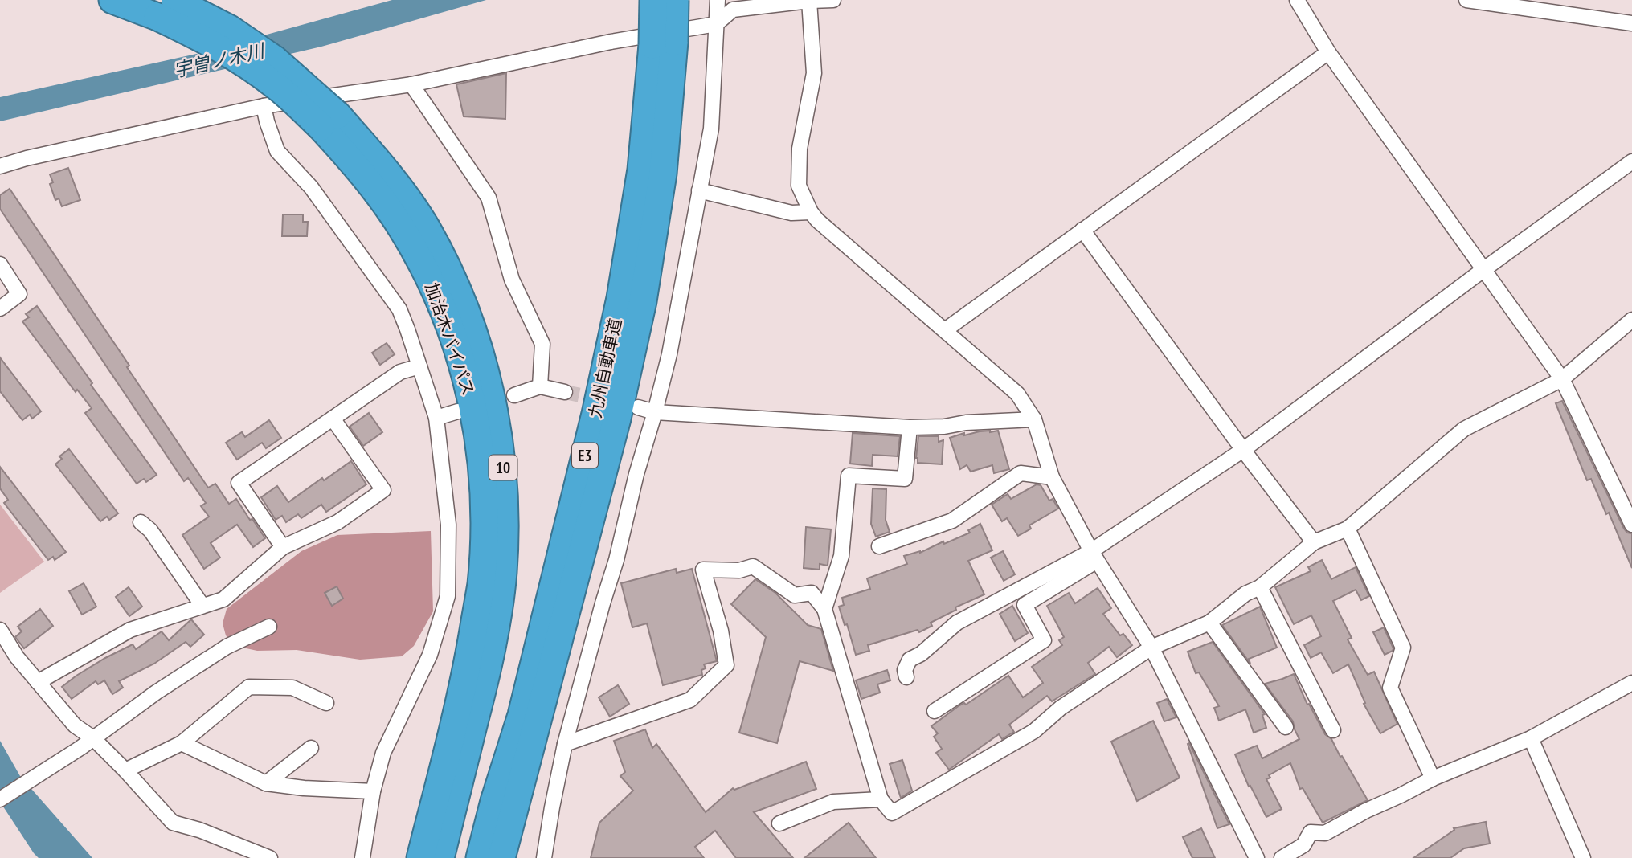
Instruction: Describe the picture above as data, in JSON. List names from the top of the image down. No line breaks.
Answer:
{"streets":{"highway":["加治木バイパス","九州自動車道","E3","10"]},"water":["宇曽ノ木川"]}
